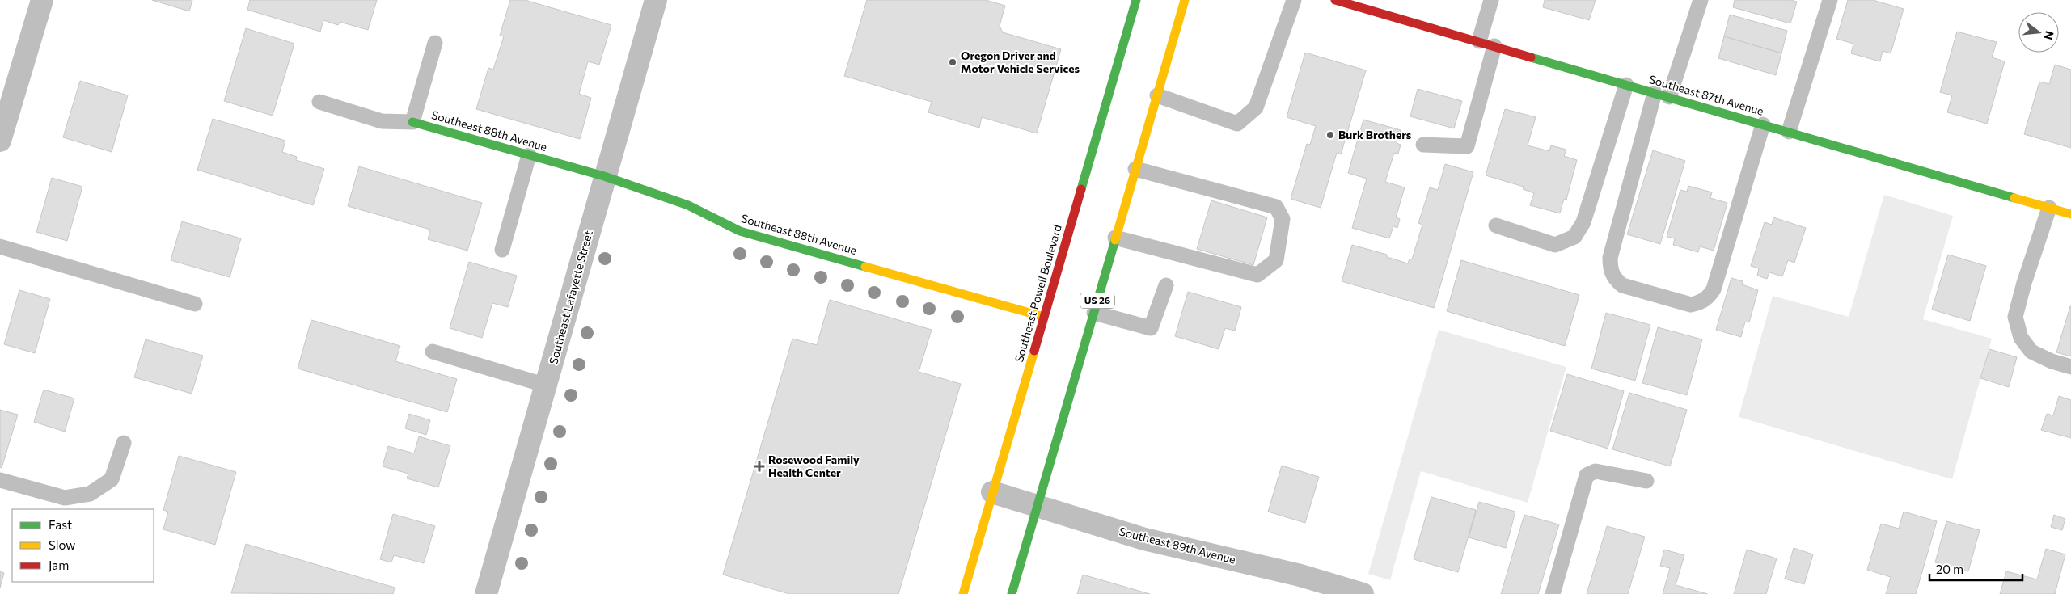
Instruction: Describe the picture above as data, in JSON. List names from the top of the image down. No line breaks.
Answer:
{"streets":{"street":["Southeast 87th Avenue","Southeast 88th Avenue","Southeast Powell Boulevard","Southeast Lafayette Street","US 26","Southeast 89th Avenue"]},"crossings":[["Southeast 88th Avenue","Southeast Powell Boulevard"],["Southeast 88th Avenue","Southeast Lafayette Street"],["Southeast Powell Boulevard","Southeast 89th Avenue"],["US 26","Southeast 89th Avenue"]],"places":{"other":["Oregon Driver and Motor Vehicle Services","Burk Brothers"],"health":["Rosewood Family Health Center"]},"legend":["Fast","Slow","Jam"],"scale_bar":"20 m","north":"right"}
